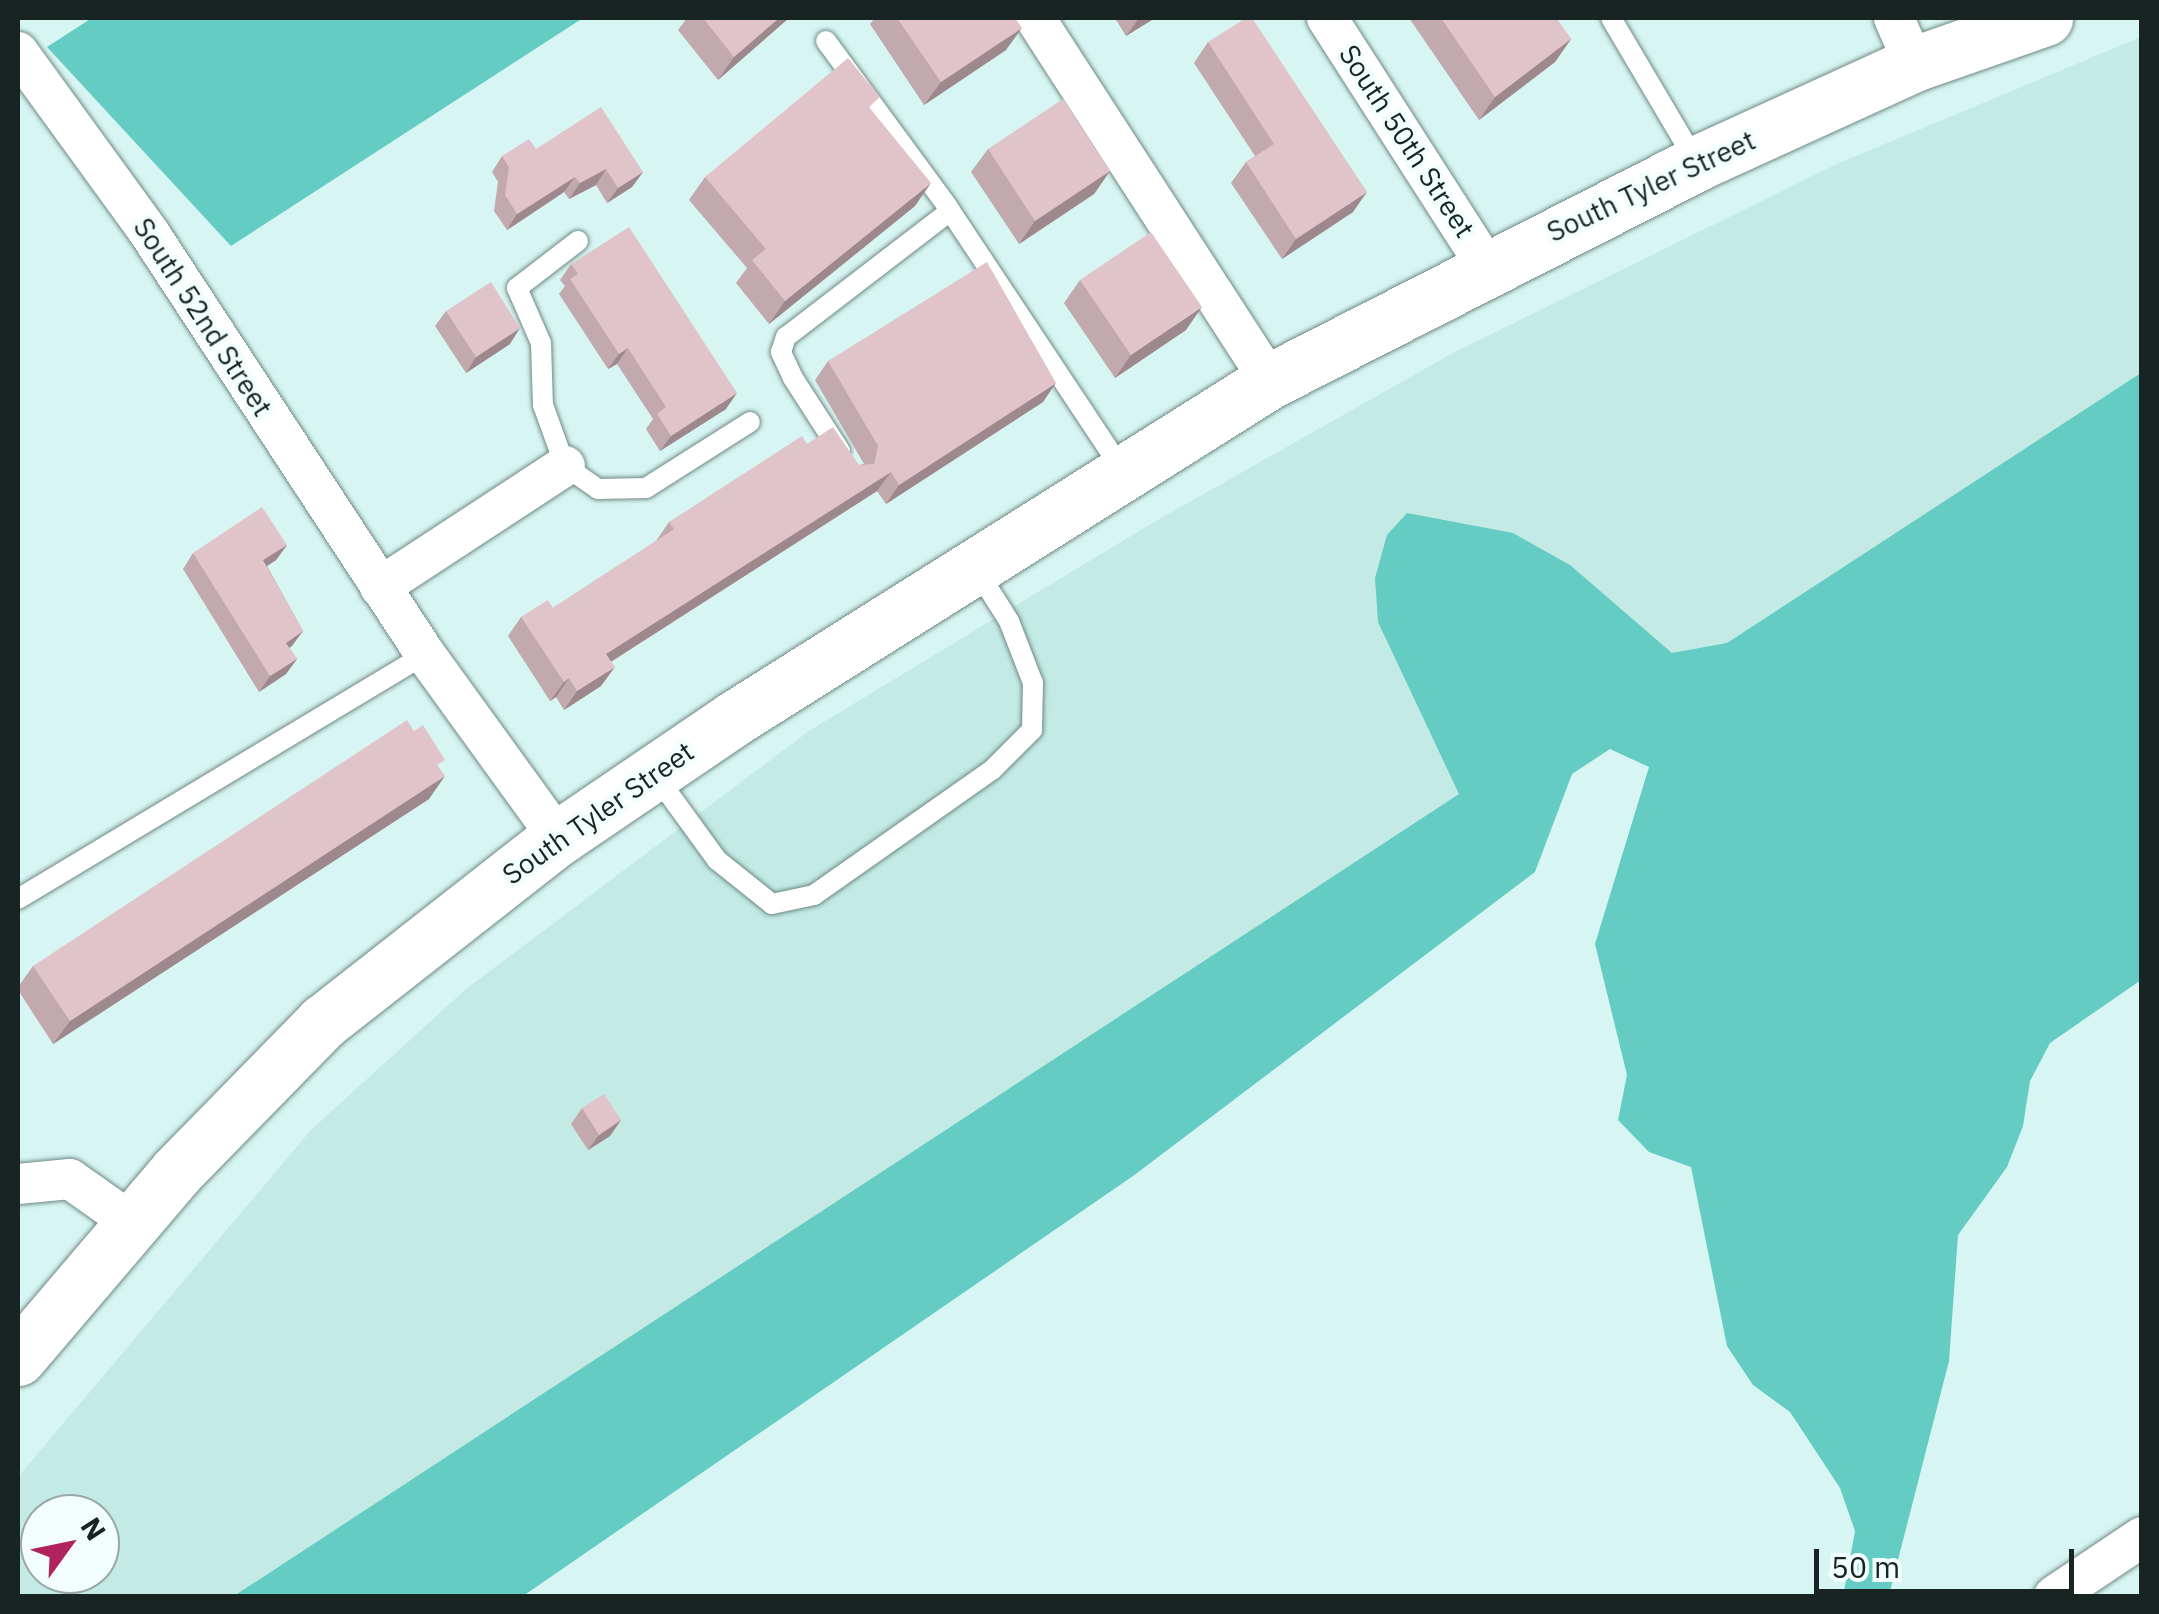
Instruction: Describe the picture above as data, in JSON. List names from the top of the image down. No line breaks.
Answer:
{"streets":{"main road":["South Tyler Street"],"street":["South 50th Street","South 52nd Street"]},"crossings":[["South 50th Street","South Tyler Street"],["South Tyler Street","South 52nd Street"]],"scale_bar":"50 m","north":"top right"}
